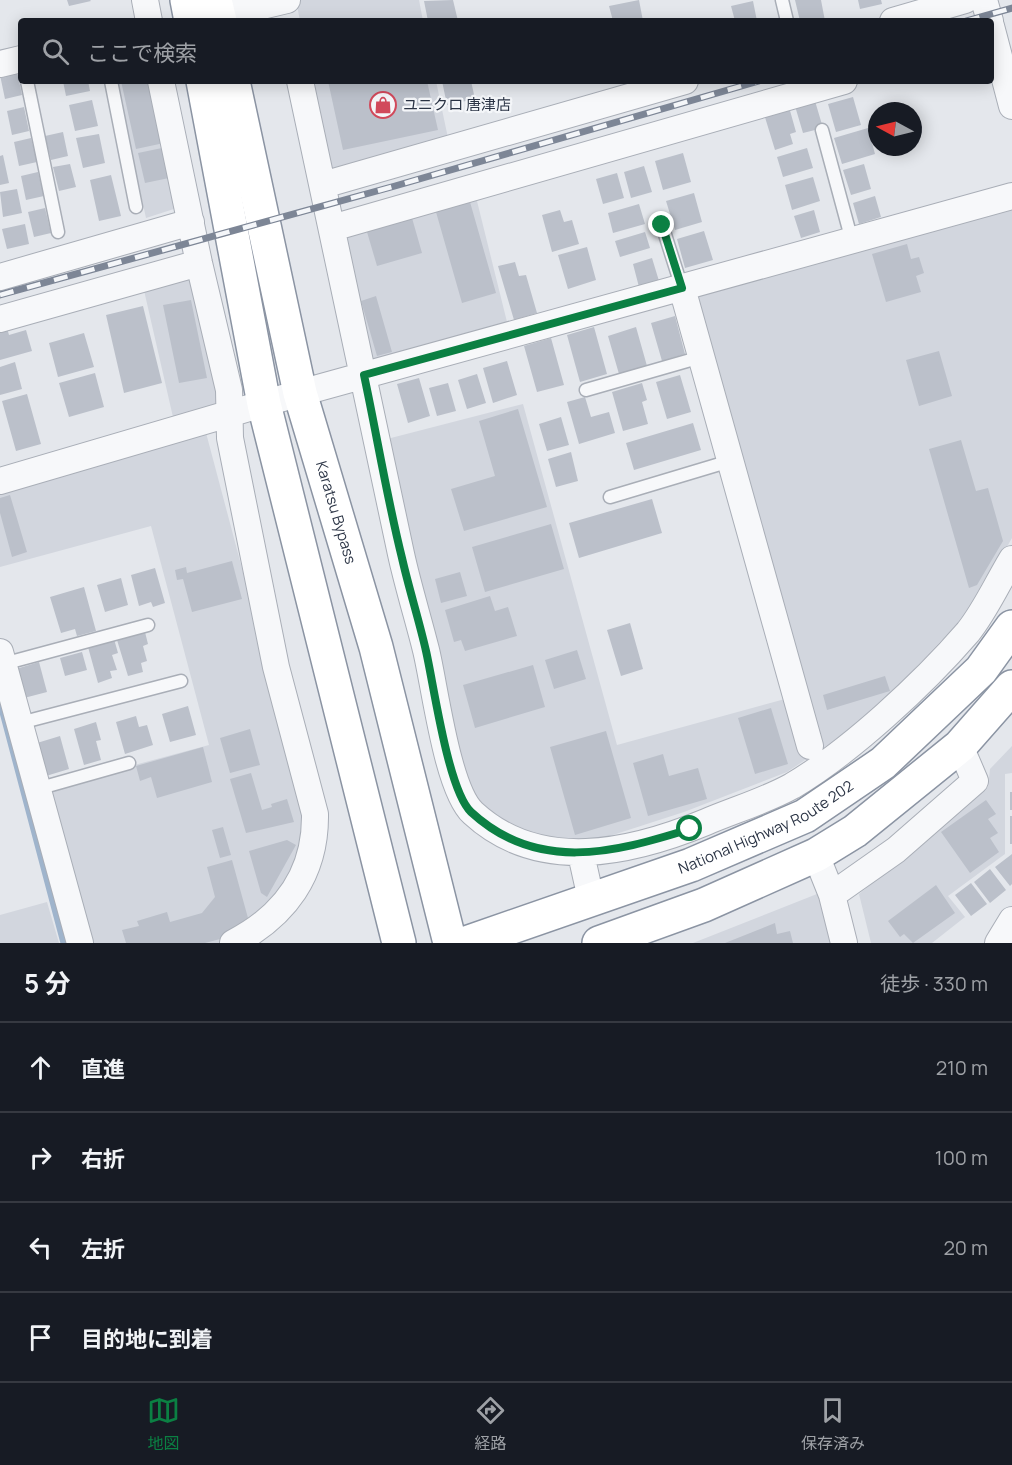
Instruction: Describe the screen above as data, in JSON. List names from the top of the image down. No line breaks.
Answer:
{"streets":{"highway":["Karatsu Bypass","National Highway Route 202"]},"places":{"shop":["ユニクロ 唐津店"]},"north":"left","page":{"search":"ここで検索","heading":["5 分","徒歩 · 330 m"],"list":[["直進","210 m"],["右折","100 m"],["左折","20 m"],"目的地に到着"],"nav":["地図","経路","保存済み"]}}
